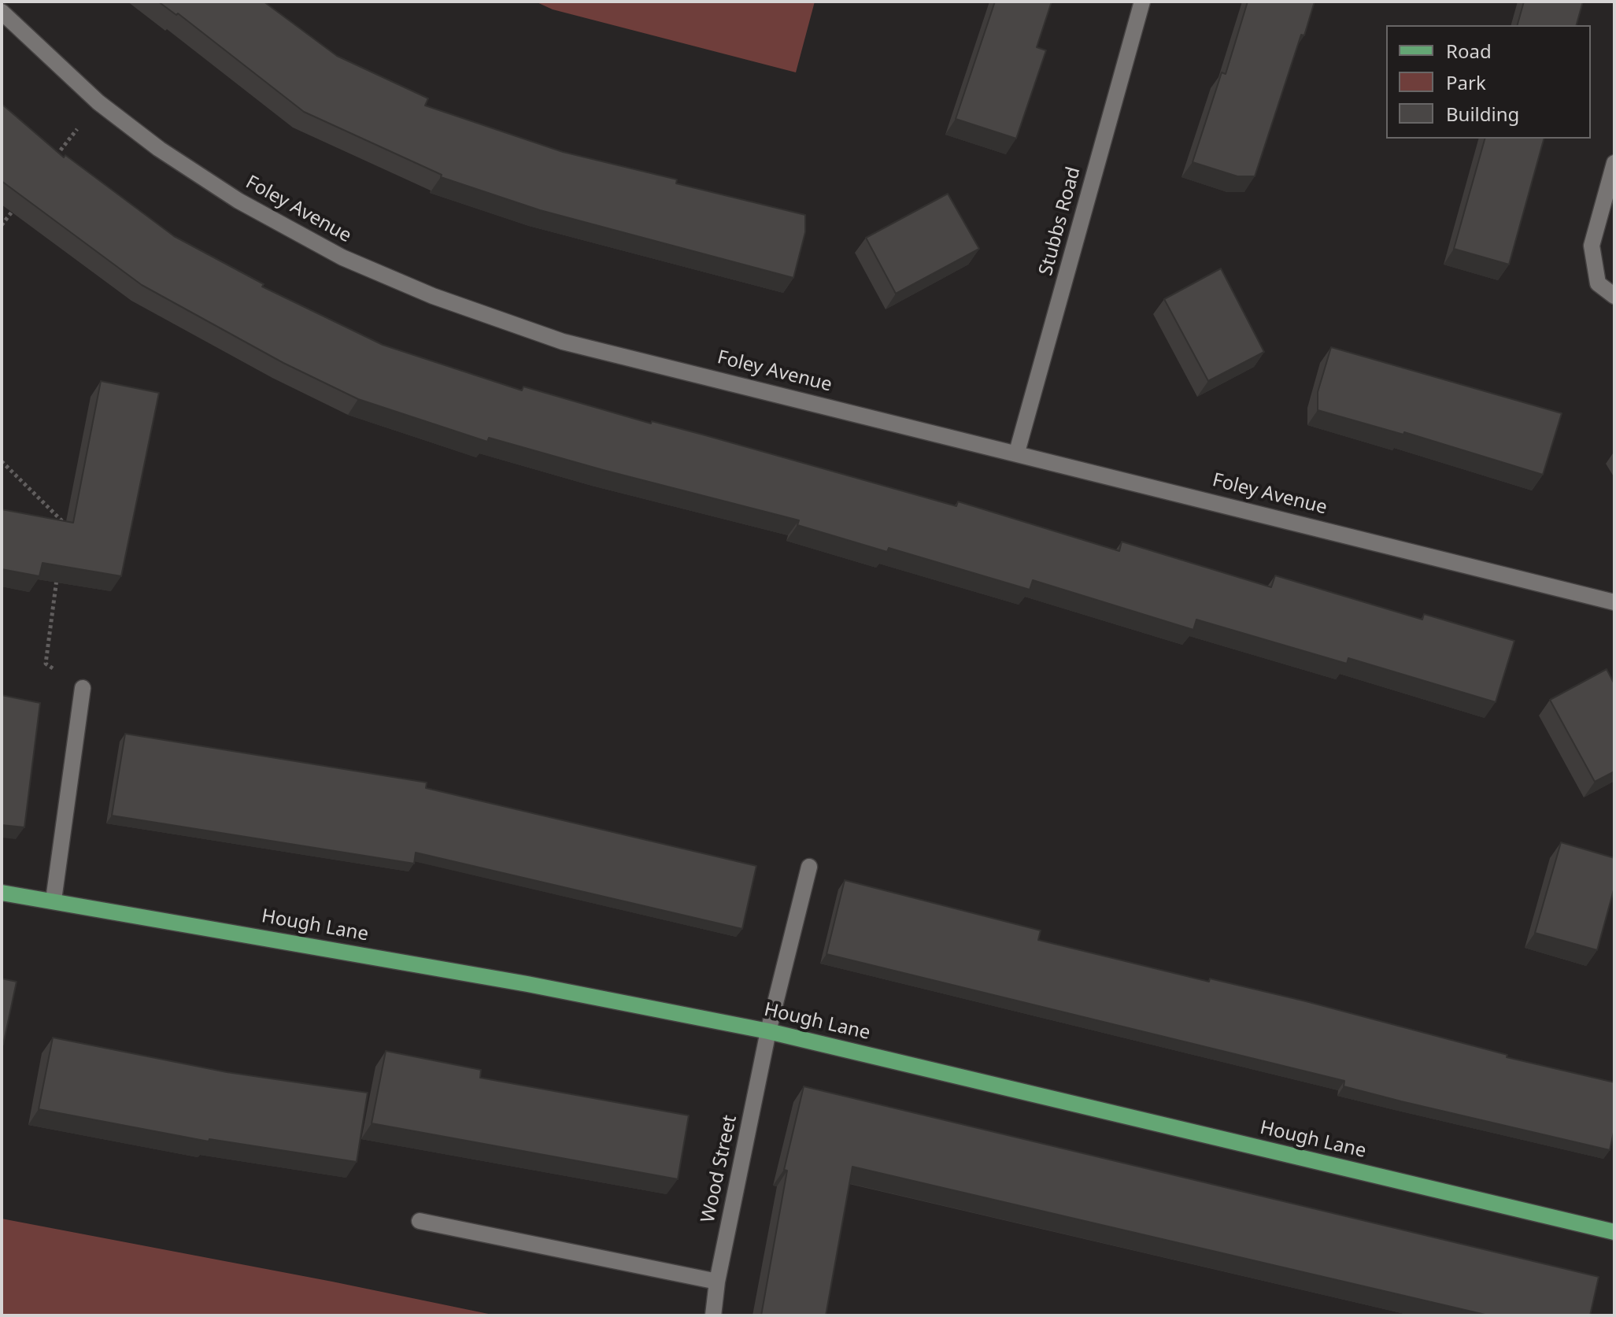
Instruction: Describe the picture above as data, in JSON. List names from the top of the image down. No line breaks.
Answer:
{"streets":{"main road":["Hough Lane"],"street":["Foley Avenue","Stubbs Road","Wood Street"]},"crossings":[["Foley Avenue","Stubbs Road"],["Hough Lane","Wood Street"]],"legend":["Road","Park","Building"]}
